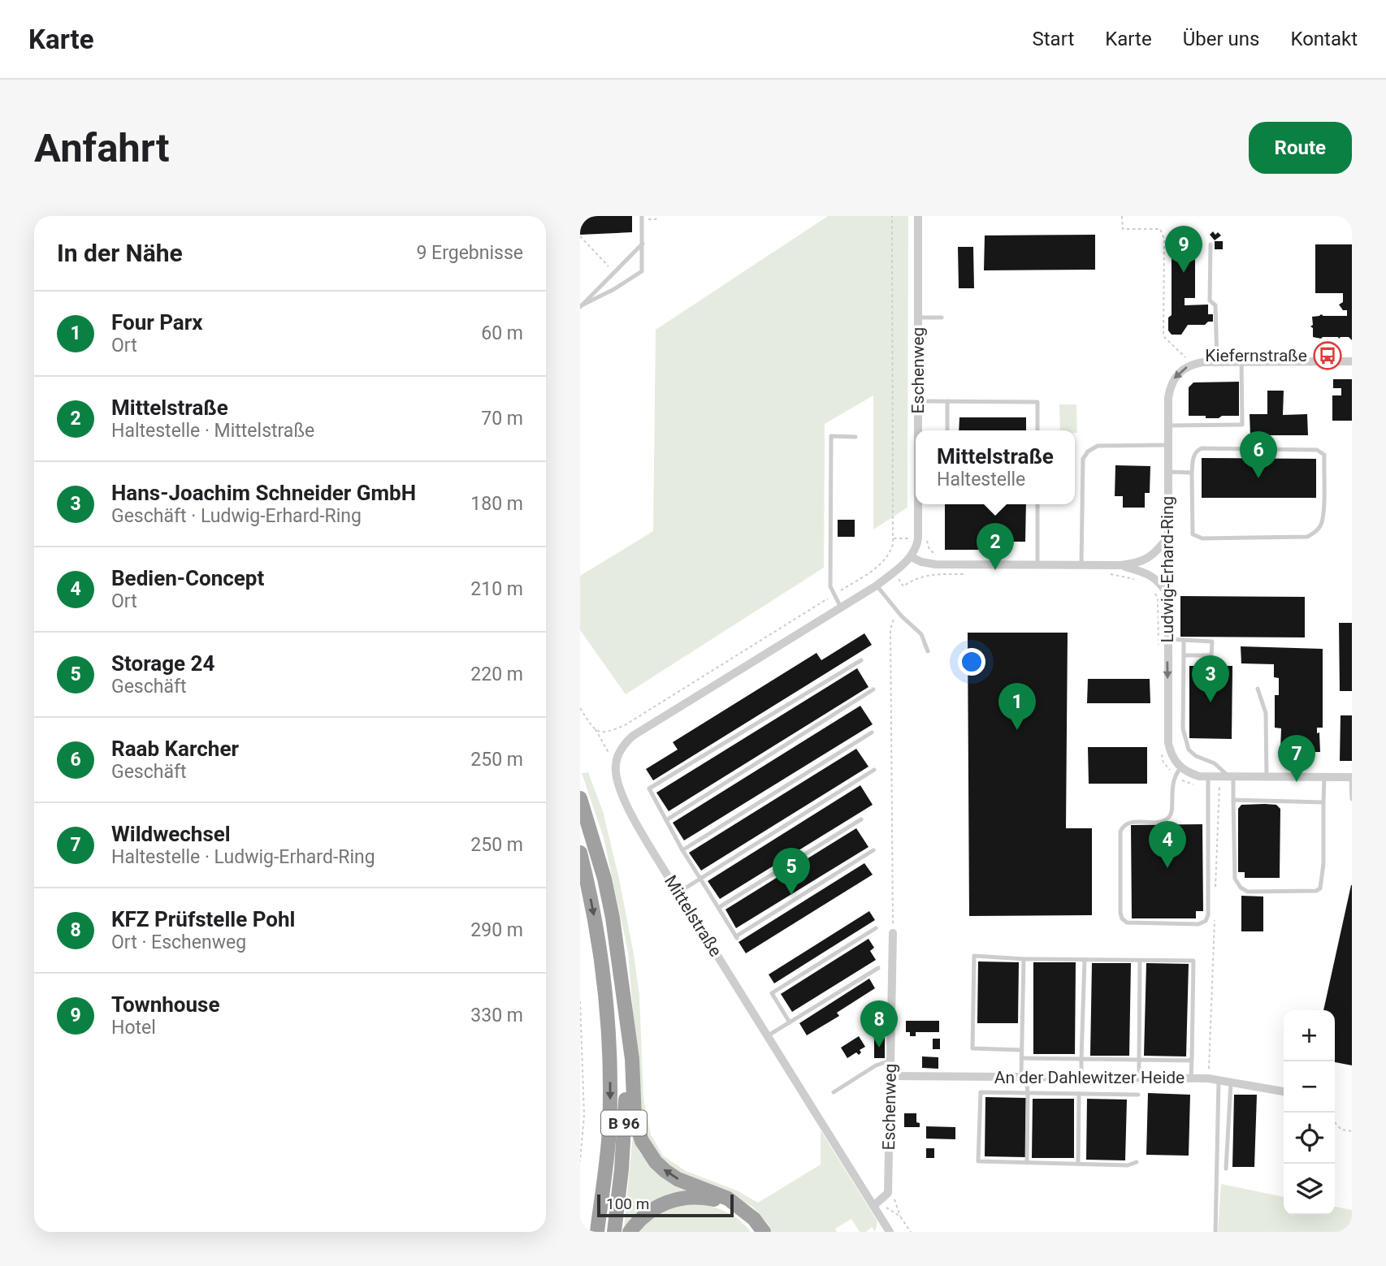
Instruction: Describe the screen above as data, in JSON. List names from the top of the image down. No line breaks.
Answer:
{"streets":{"highway":["B 96"],"street":["Eschenweg","Ludwig-Erhard-Ring","Mittelstraße","An der Dahlewitzer Heide"]},"crossings":[["Eschenweg","An der Dahlewitzer Heide"]],"one_way":["Ludwig-Erhard-Ring"],"places":{"bus stop":["Kiefernstraße"]},"scale_bar":"100 m","page":{"header":"Karte","nav":["Start","Karte","Über uns","Kontakt"],"buttons":"Route","title":"Anfahrt","heading":["In der Nähe","9 Ergebnisse"],"pins":["9","6","2","3","1","7","4","5","8"],"list":[{"mark":"1","name":"Four Parx","note":"Ort","value":"60 m"},{"mark":"2","name":"Mittelstraße","note":"Haltestelle · Mittelstraße","value":"70 m"},{"mark":"3","name":"Hans-Joachim Schneider GmbH","note":"Geschäft · Ludwig-Erhard-Ring","value":"180 m"},{"mark":"4","name":"Bedien-Concept","note":"Ort","value":"210 m"},{"mark":"5","name":"Storage 24","note":"Geschäft","value":"220 m"},{"mark":"6","name":"Raab Karcher","note":"Geschäft","value":"250 m"},{"mark":"7","name":"Wildwechsel","note":"Haltestelle · Ludwig-Erhard-Ring","value":"250 m"},{"mark":"8","name":"KFZ Prüfstelle Pohl","note":"Ort · Eschenweg","value":"290 m"},{"mark":"9","name":"Townhouse","note":"Hotel","value":"330 m"}],"popup":["Mittelstraße","Haltestelle"],"map_buttons":["+","−"],"scale":"100 m"}}
